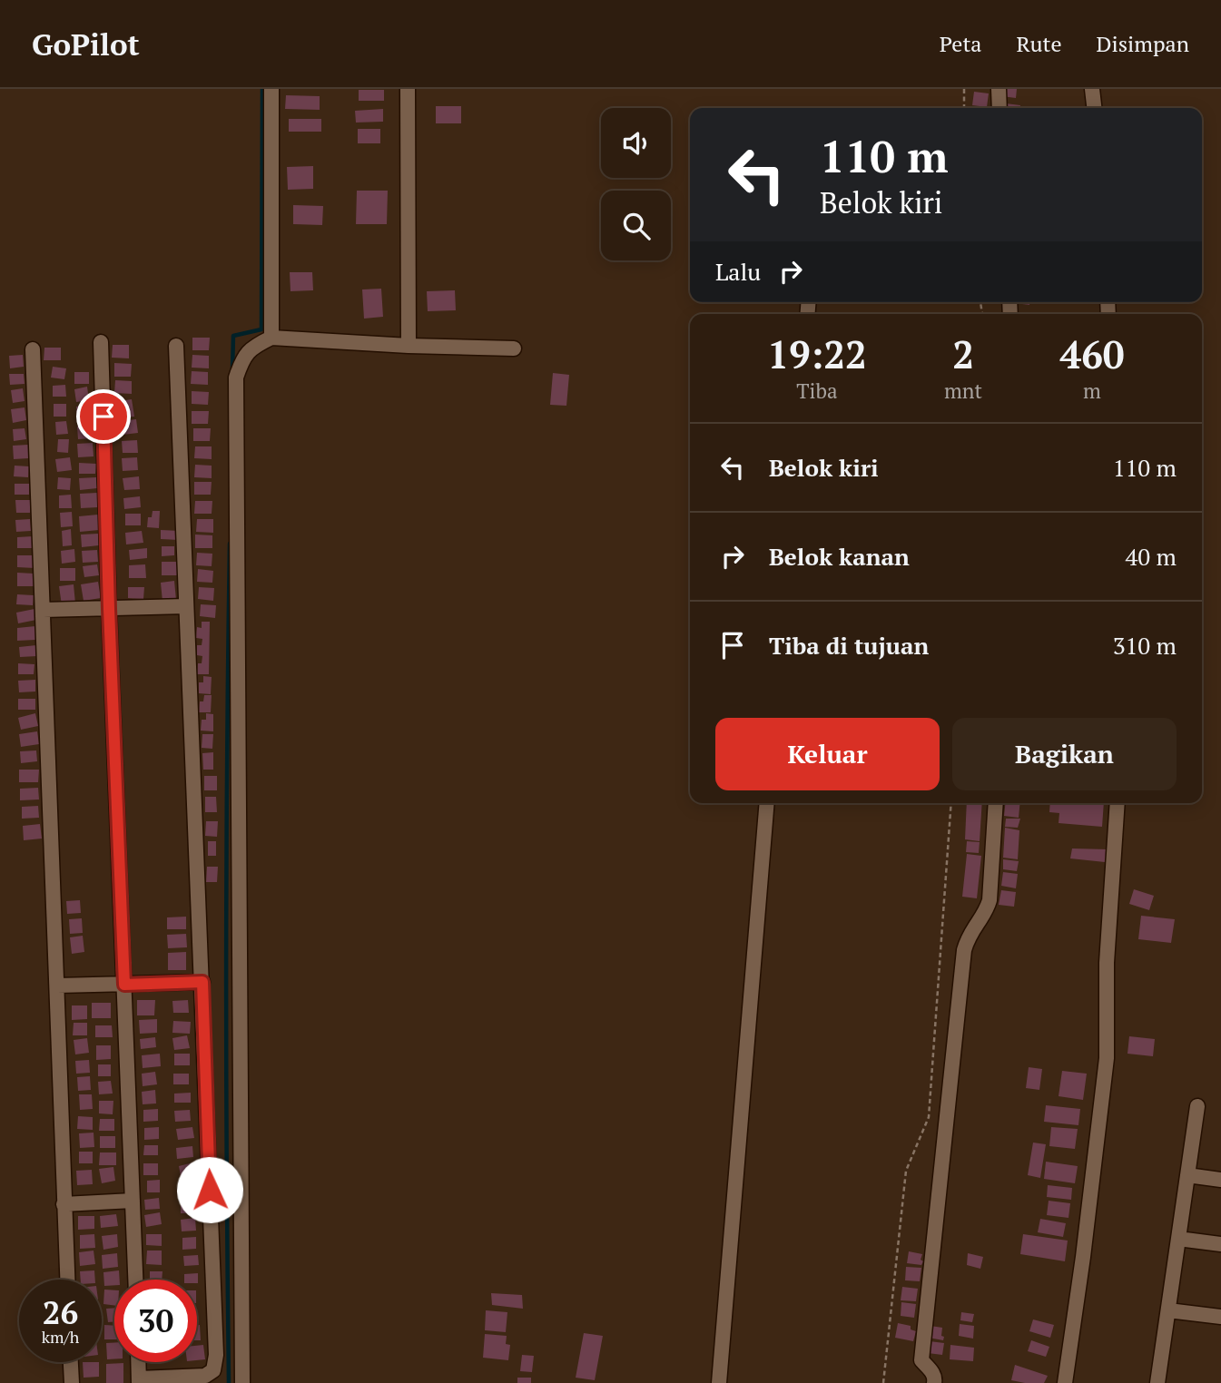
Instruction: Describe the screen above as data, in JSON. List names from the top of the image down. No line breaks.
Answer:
{"page":{"header":"GoPilot","nav":["Peta","Rute","Disimpan"],"turn":["110 m","Belok kiri"],"then":"Lalu","eta":["19:22","Tiba","2","mnt","460","m"],"list":[{"name":"Belok kiri","value":"110 m"},{"name":"Belok kanan","value":"40 m"},{"name":"Tiba di tujuan","value":"310 m"}],"buttons":["Keluar","Bagikan"],"speed":"26 km/h","limit":"30"}}
